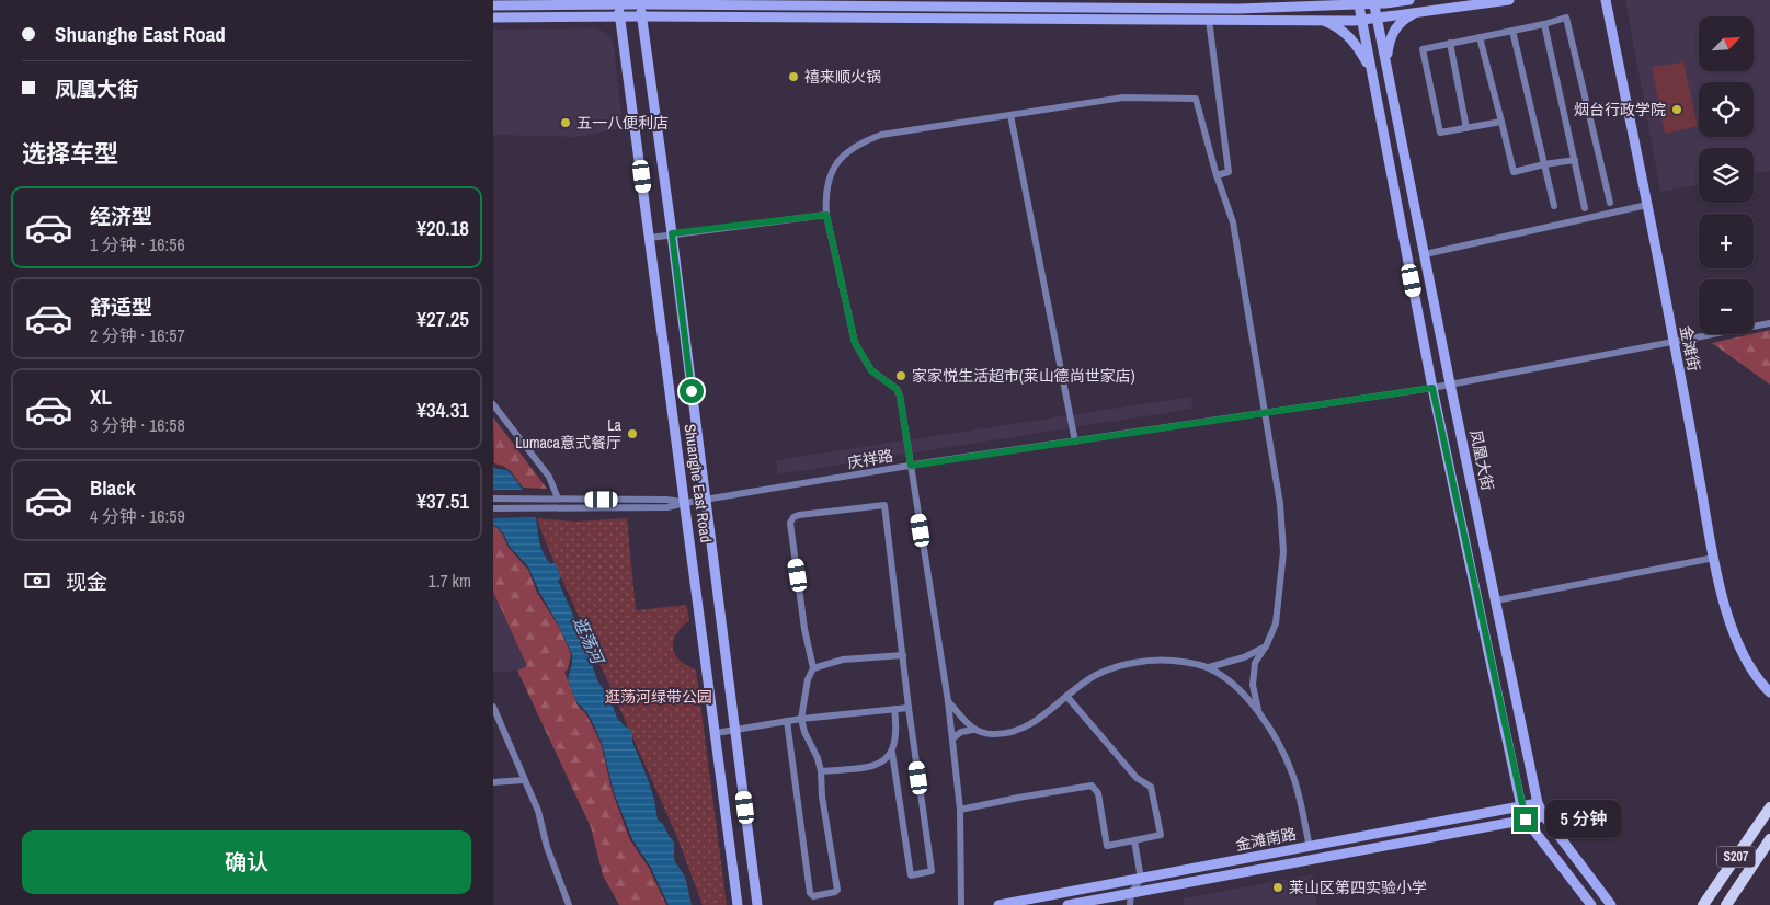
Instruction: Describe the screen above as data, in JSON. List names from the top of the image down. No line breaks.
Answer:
{"streets":{"main road":["S207"],"street":["金滩街","庆祥路","凤凰大街","Shuanghe East Road","金滩南路"]},"crossings":[["金滩街","庆祥路"],["庆祥路","凤凰大街"],["庆祥路","Shuanghe East Road"],["凤凰大街","金滩南路"]],"water":["逛荡河"],"parks":["逛荡河绿带公园"],"places":["禧来顺火锅","烟台行政学院","五一八便利店","家家悦生活超市(莱山德尚世家店)","La Lumaca意式餐厅","莱山区第四实验小学"],"north":"top right","page":{"banner":["Shuanghe East Road","凤凰大街"],"map_buttons":["+","−"],"heading":"选择车型","list":[{"name":"经济型","note":"1 分钟 · 16:56","value":"¥20.18"},{"name":"舒适型","note":"2 分钟 · 16:57","value":"¥27.25"},{"name":"XL","note":"3 分钟 · 16:58","value":"¥34.31"},{"name":"Black","note":"4 分钟 · 16:59","value":"¥37.51"}],"pay":["现金","1.7 km"],"bubble":"5 分钟","buttons":"确认"}}
